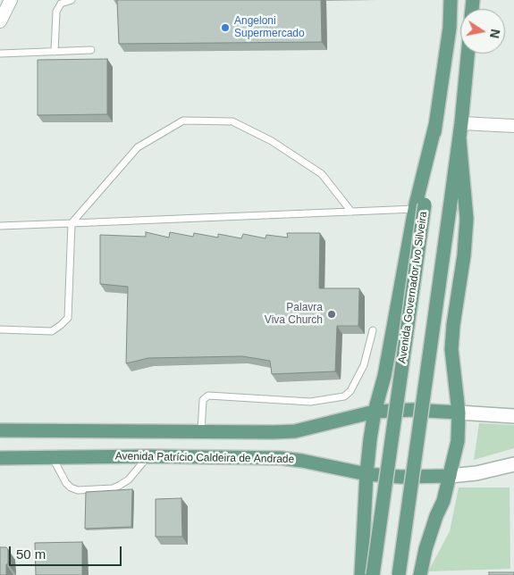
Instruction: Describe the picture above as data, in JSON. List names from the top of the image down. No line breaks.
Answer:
{"streets":{"main road":["Avenida Governador Ivo Silveira","Avenida Patrício Caldeira de Andrade"]},"places":["Angeloni Supermercado","Palavra Viva Church"],"scale_bar":"50 m","north":"right"}
